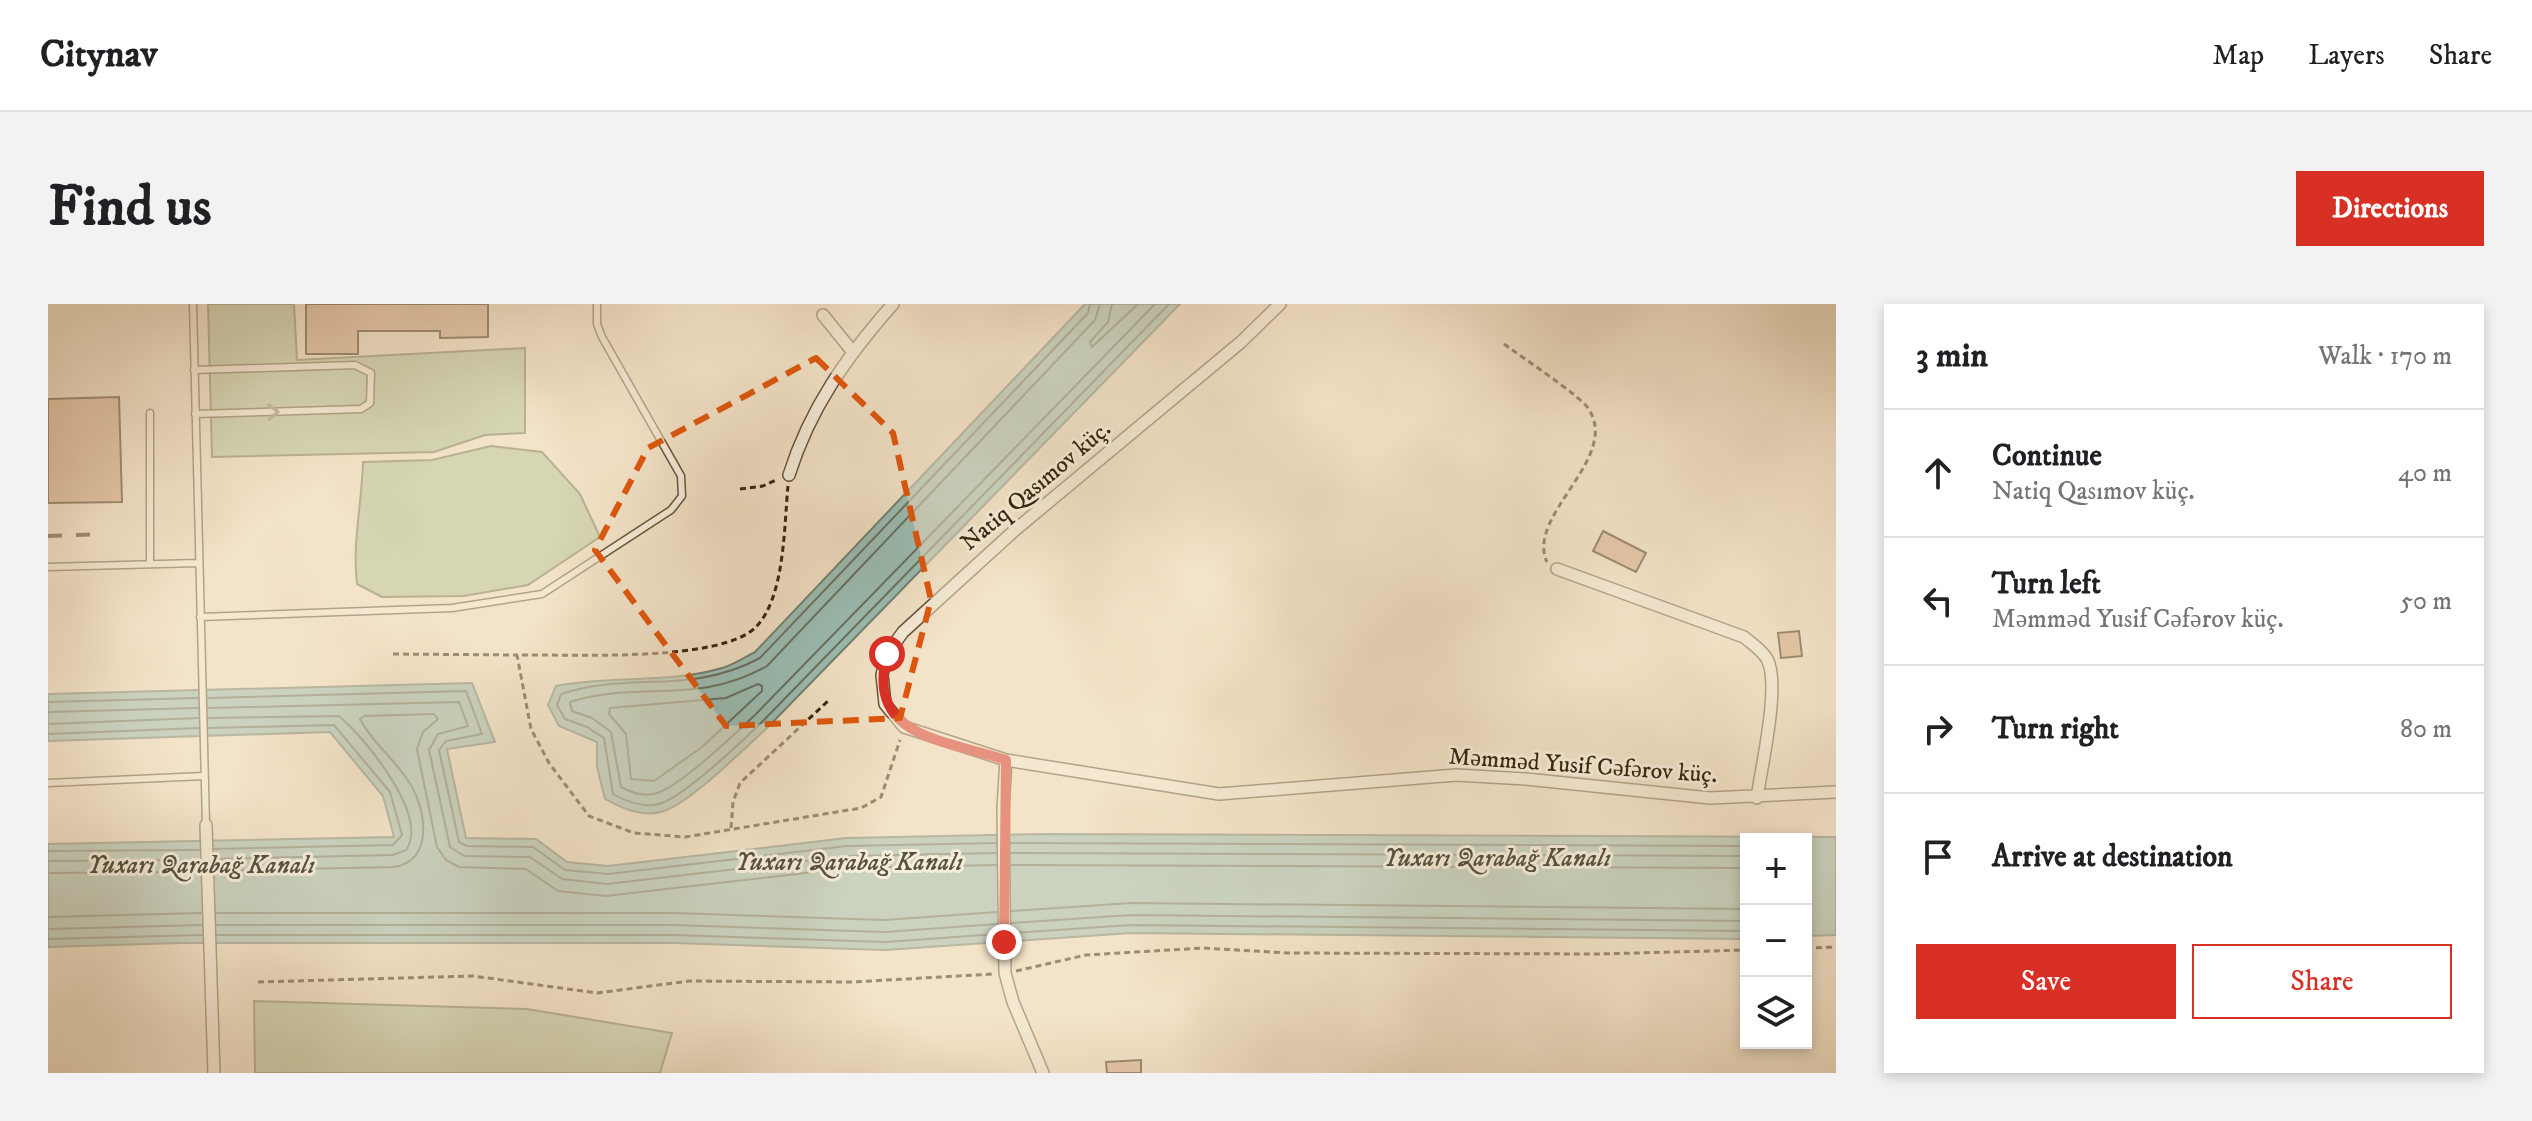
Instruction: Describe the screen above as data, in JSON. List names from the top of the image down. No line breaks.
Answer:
{"streets":{"street":["Natiq Qasımov küç.","Məmməd Yusif Cəfərov küç."]},"crossings":[["Natiq Qasımov küç.","Məmməd Yusif Cəfərov küç."]],"water":["Yuxarı Qarabağ Kanalı"],"page":{"header":"Citynav","nav":["Map","Layers","Share"],"buttons":["Directions",["Save","Share"]],"title":"Find us","heading":["3 min","Walk · 170 m"],"list":[["Continue","Natiq Qasımov küç.","40 m"],["Turn left","Məmməd Yusif Cəfərov küç.","50 m"],["Turn right","80 m"],"Arrive at destination"],"map_buttons":["+","−"]}}
